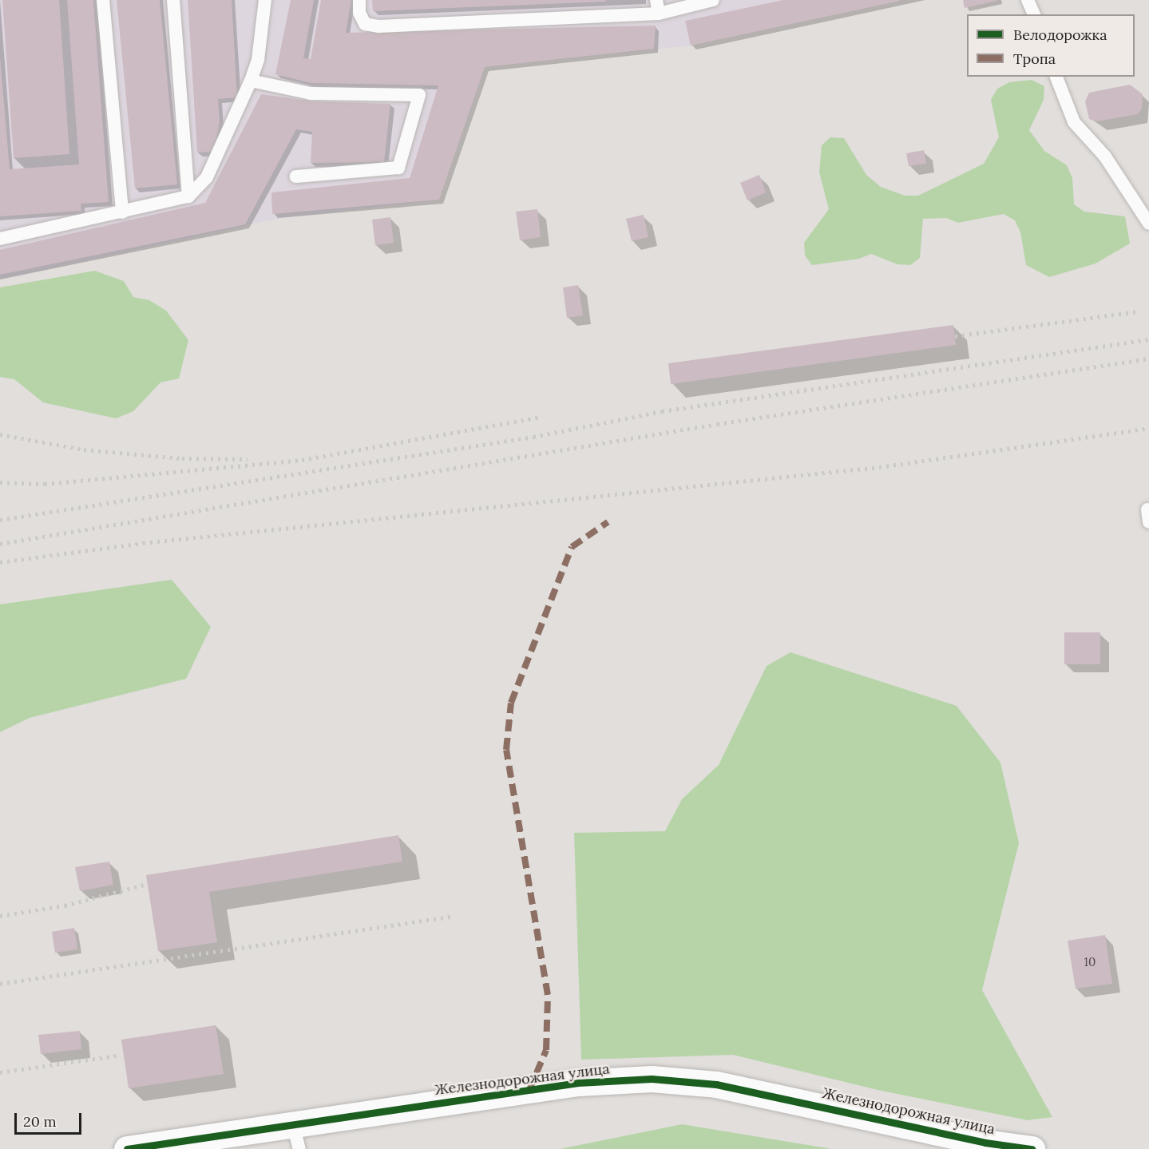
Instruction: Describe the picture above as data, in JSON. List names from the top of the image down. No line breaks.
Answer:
{"streets":{"street":["Железнодорожная улица"]},"house_numbers":["10"],"legend":["Велодорожка","Тропа"],"scale_bar":"20 m"}
